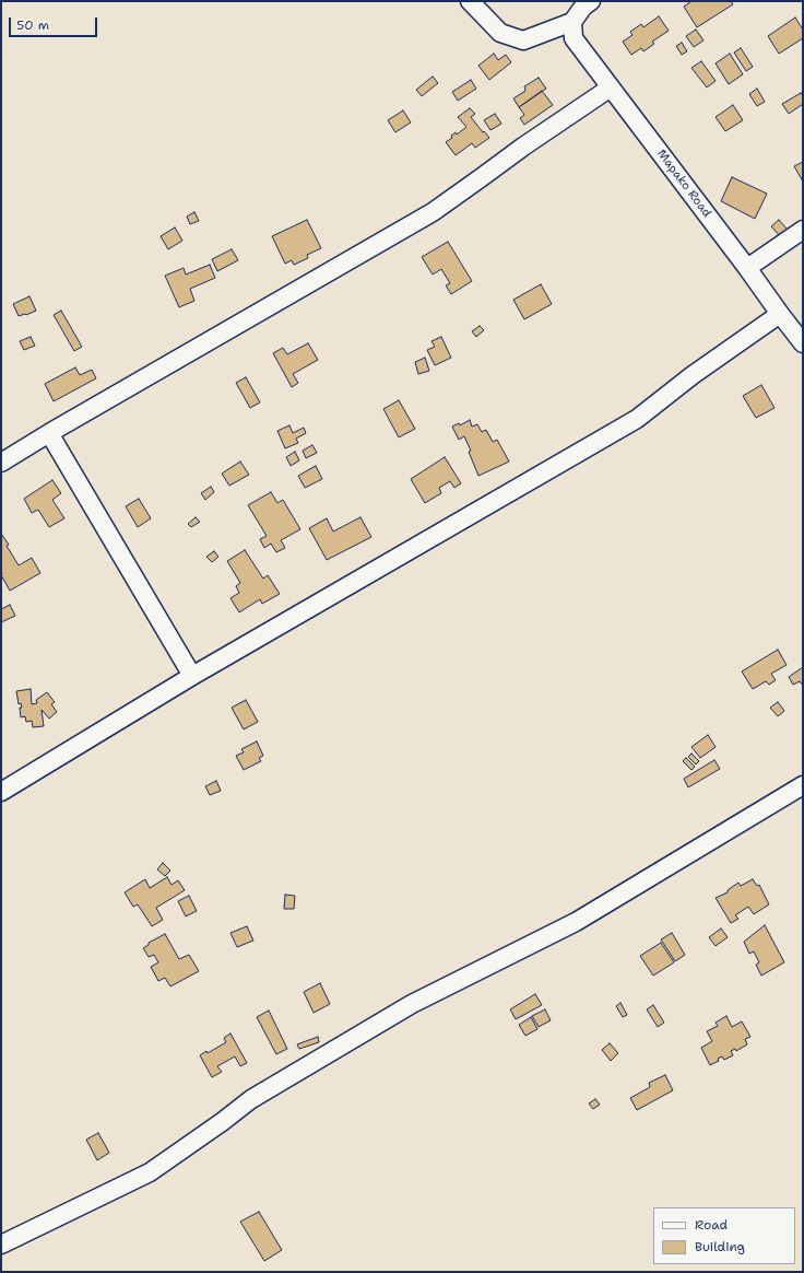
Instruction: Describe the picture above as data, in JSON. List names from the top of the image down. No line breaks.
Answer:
{"streets":{"street":["Mapako Road"]},"legend":["Road","Building"],"scale_bar":"50 m"}
